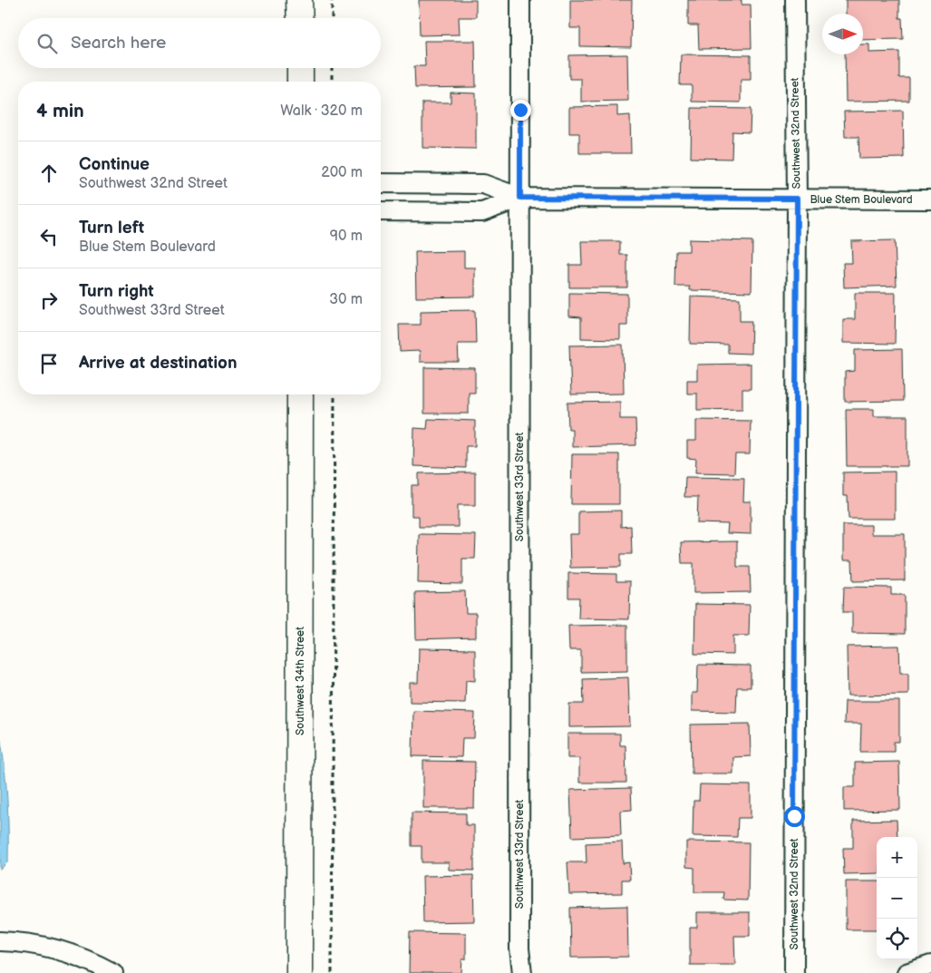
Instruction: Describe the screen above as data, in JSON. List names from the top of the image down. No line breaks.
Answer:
{"streets":{"street":["Southwest 32nd Street","Blue Stem Boulevard","Southwest 33rd Street","Southwest 34th Street"]},"crossings":[["Southwest 32nd Street","Blue Stem Boulevard"],["Blue Stem Boulevard","Southwest 33rd Street"]],"north":"right","page":{"search":"Search here","heading":["4 min","Walk · 320 m"],"list":[["Continue","Southwest 32nd Street","200 m"],["Turn left","Blue Stem Boulevard","90 m"],["Turn right","Southwest 33rd Street","30 m"],"Arrive at destination"],"map_buttons":["+","−"]}}
